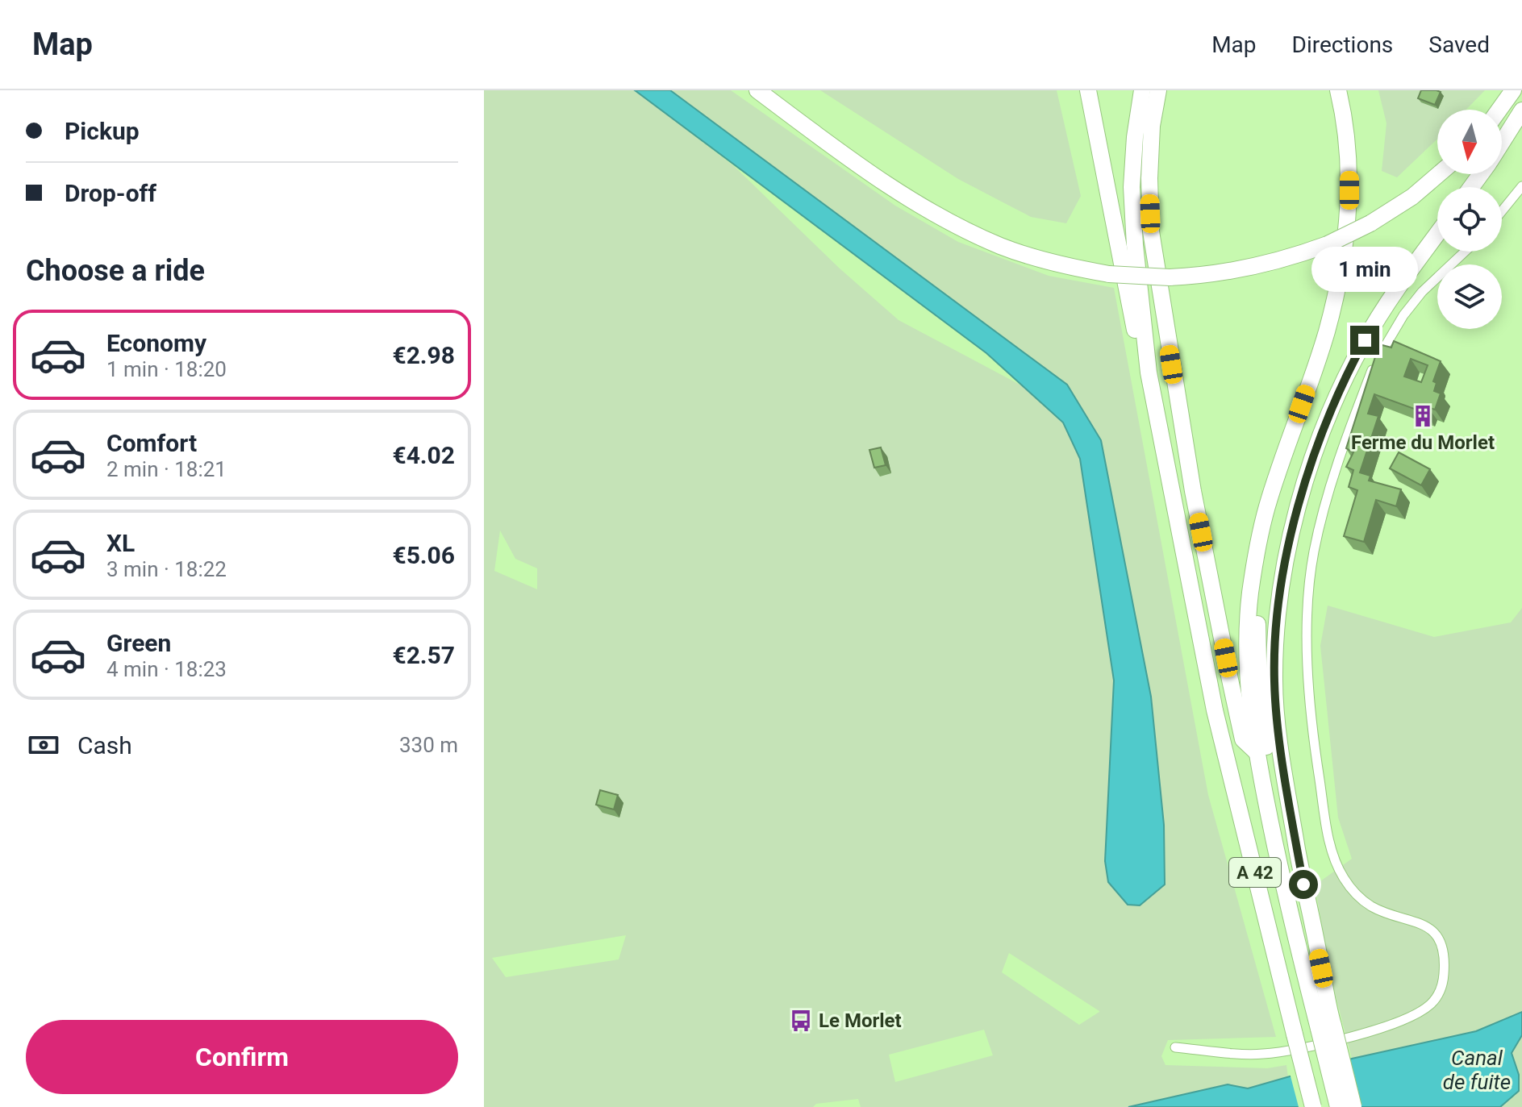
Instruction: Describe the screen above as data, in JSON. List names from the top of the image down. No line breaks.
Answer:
{"streets":{"highway":["A 42"]},"water":["Canal de fuite"],"places":{"building":["Ferme du Morlet"],"bus stop":["Le Morlet"]},"north":"bottom","page":{"header":"Map","nav":["Map","Directions","Saved"],"banner":["Pickup","Drop-off"],"heading":"Choose a ride","bubble":"1 min","list":[{"name":"Economy","note":"1 min · 18:20","value":"€2.98"},{"name":"Comfort","note":"2 min · 18:21","value":"€4.02"},{"name":"XL","note":"3 min · 18:22","value":"€5.06"},{"name":"Green","note":"4 min · 18:23","value":"€2.57"}],"pay":["Cash","330 m"],"buttons":"Confirm"}}
